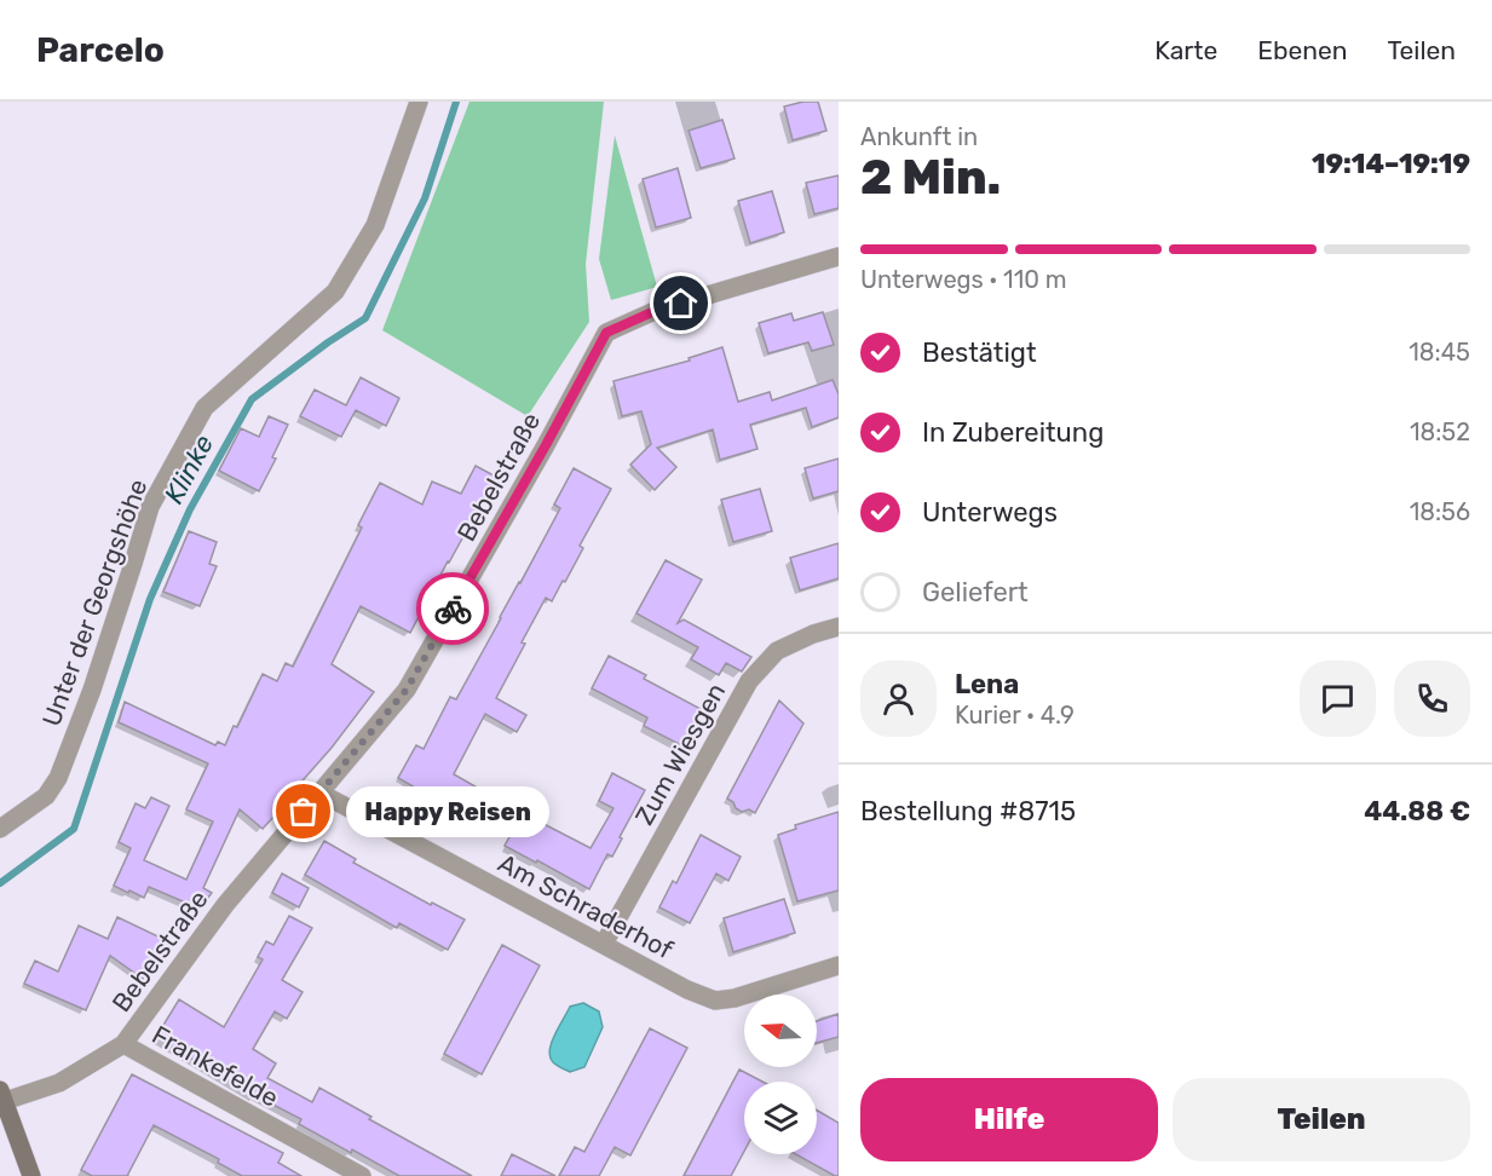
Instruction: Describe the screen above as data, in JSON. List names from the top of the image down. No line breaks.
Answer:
{"streets":{"street":["Bebelstraße","Unter der Georgshöhe","Zum Wiesgen","Am Schraderhof","Frankefelde"]},"crossings":[["Bebelstraße","Am Schraderhof"],["Bebelstraße","Frankefelde"],["Zum Wiesgen","Am Schraderhof"]],"water":["Klinke"],"places":["Happy Reisen"],"north":"left","page":{"header":"Parcelo","nav":["Karte","Ebenen","Teilen"],"heading":["2 Min.","Ankunft in","19:14–19:19"],"panel":["Lena","Kurier · 4.9","Bestellung #8715","44.88 €"],"bar":"Unterwegs · 110 m","list":[["Bestätigt","18:45"],["In Zubereitung","18:52"],["Unterwegs","18:56"],"Geliefert"],"bubble":"Happy Reisen","buttons":["Hilfe","Teilen"]}}
